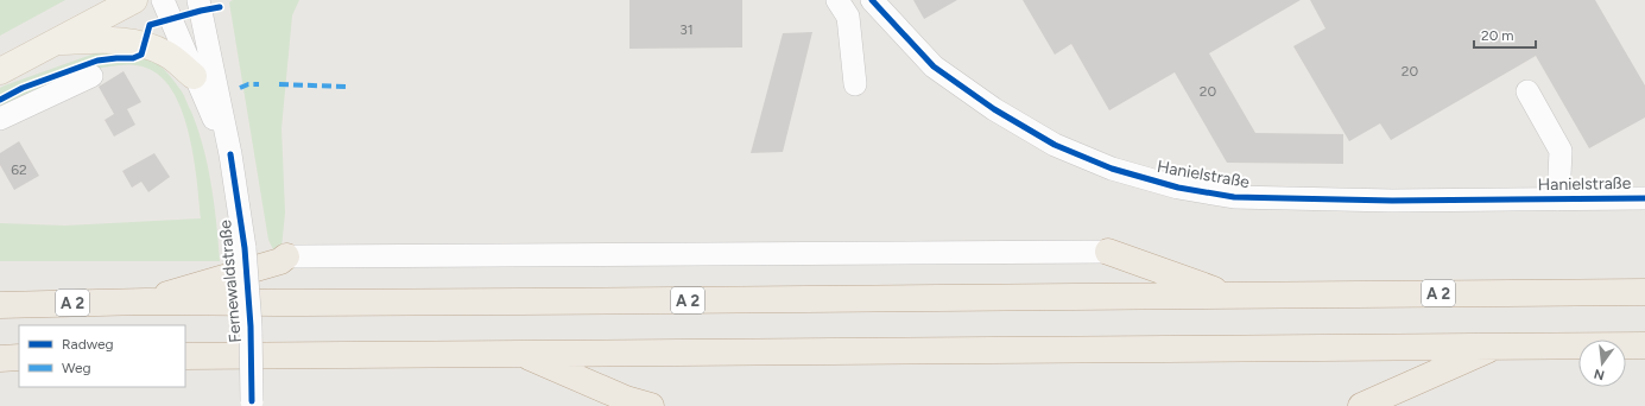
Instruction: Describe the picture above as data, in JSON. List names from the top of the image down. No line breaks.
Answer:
{"streets":{"highway":["A 2"],"main road":["Fernewaldstraße"],"street":["Hanielstraße"]},"house_numbers":["31","20","20","62"],"legend":["Radweg","Weg"],"scale_bar":"20 m","north":"bottom"}
